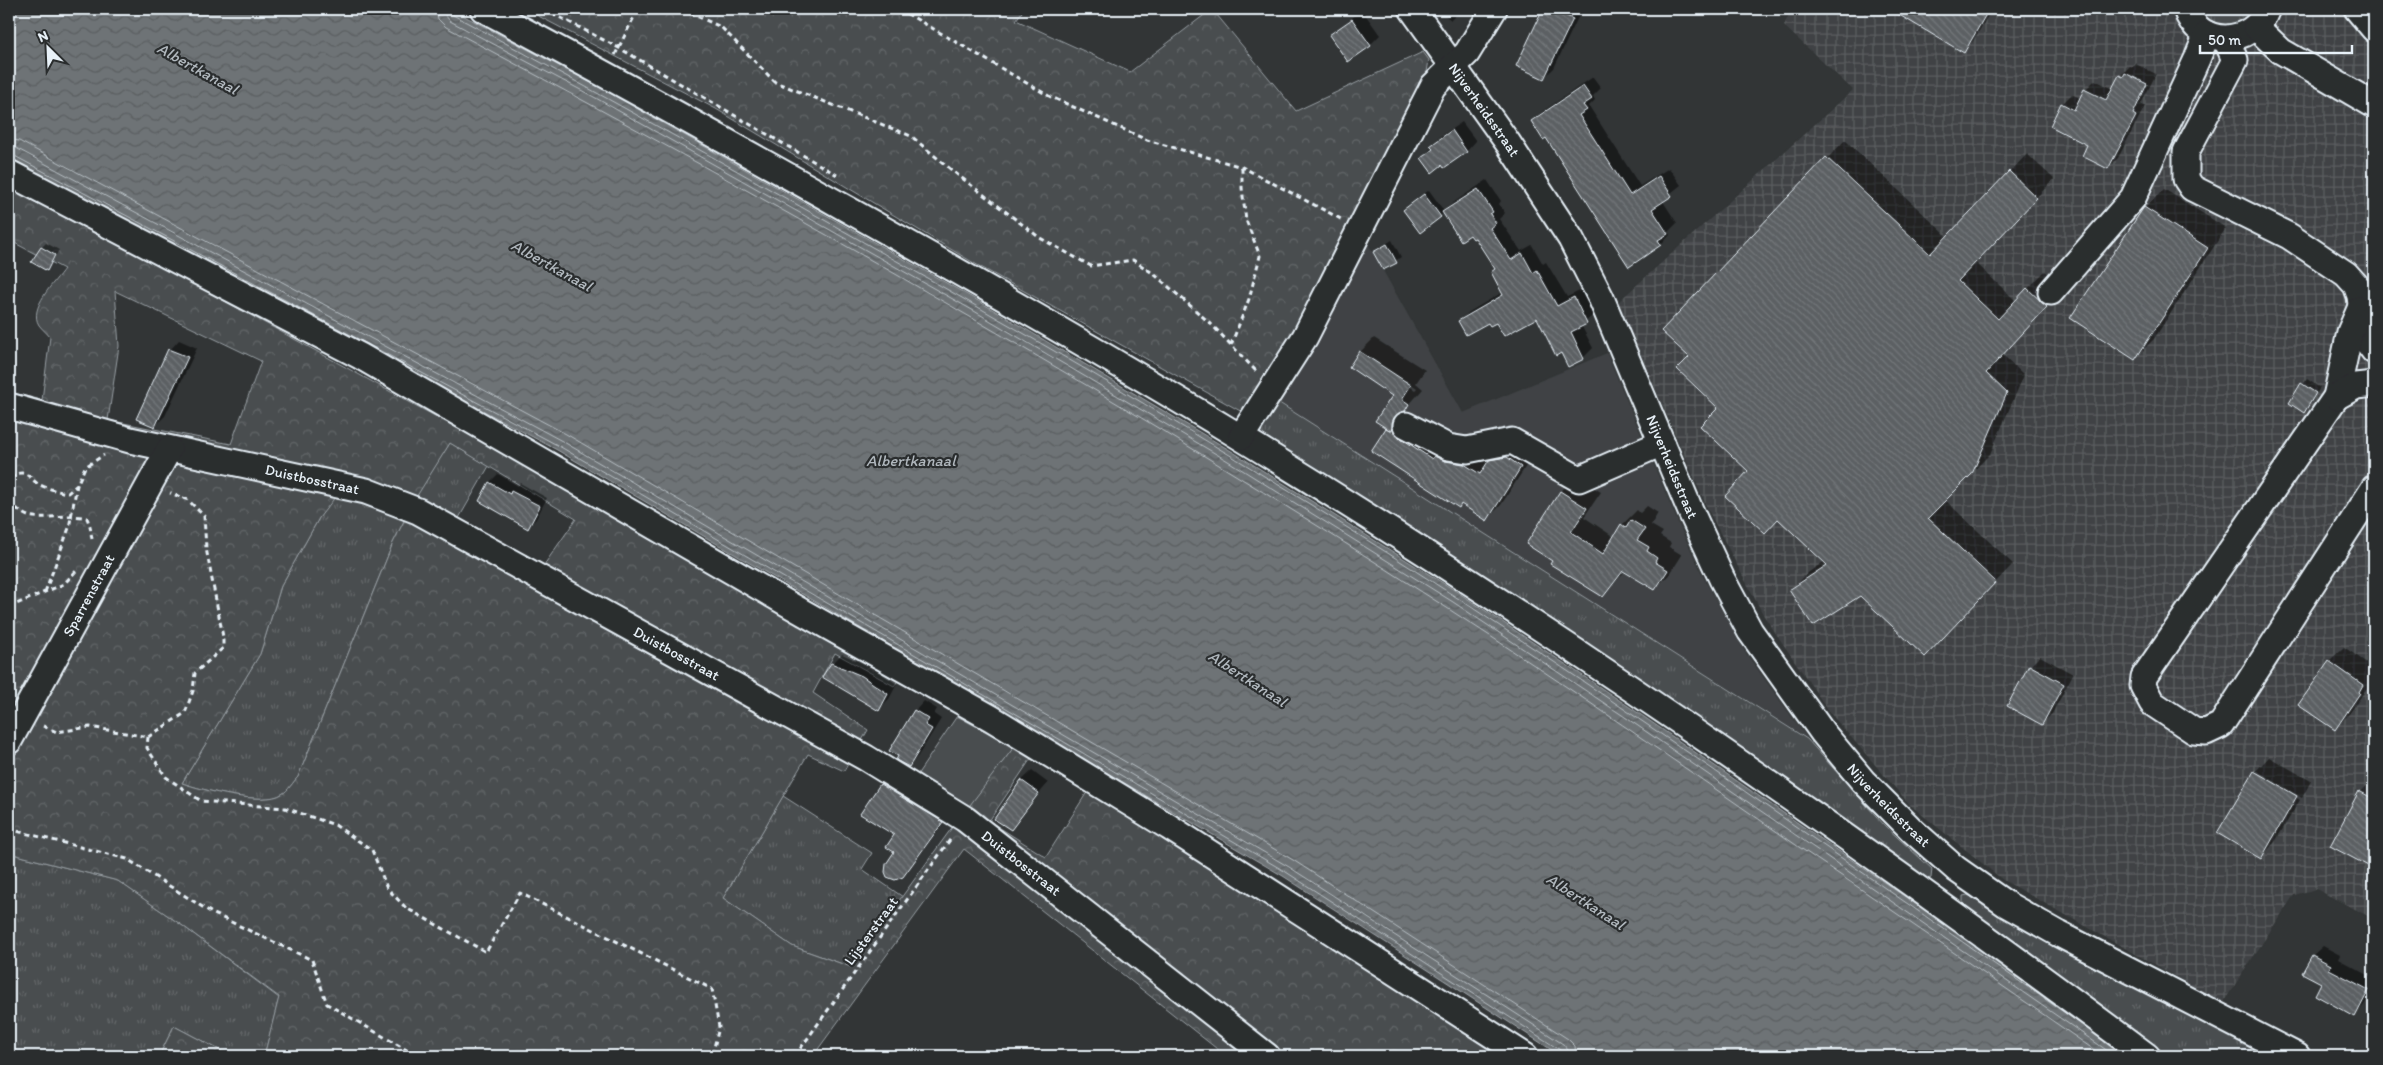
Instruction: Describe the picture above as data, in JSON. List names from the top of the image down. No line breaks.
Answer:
{"streets":{"street":["Nijverheidsstraat","Duistbosstraat","Sparrenstraat"],"path":["Lijsterstraat"]},"crossings":[["Duistbosstraat","Sparrenstraat"],["Duistbosstraat","Lijsterstraat"]],"water":["Albertkanaal"],"scale_bar":"50 m","north":"top left"}
